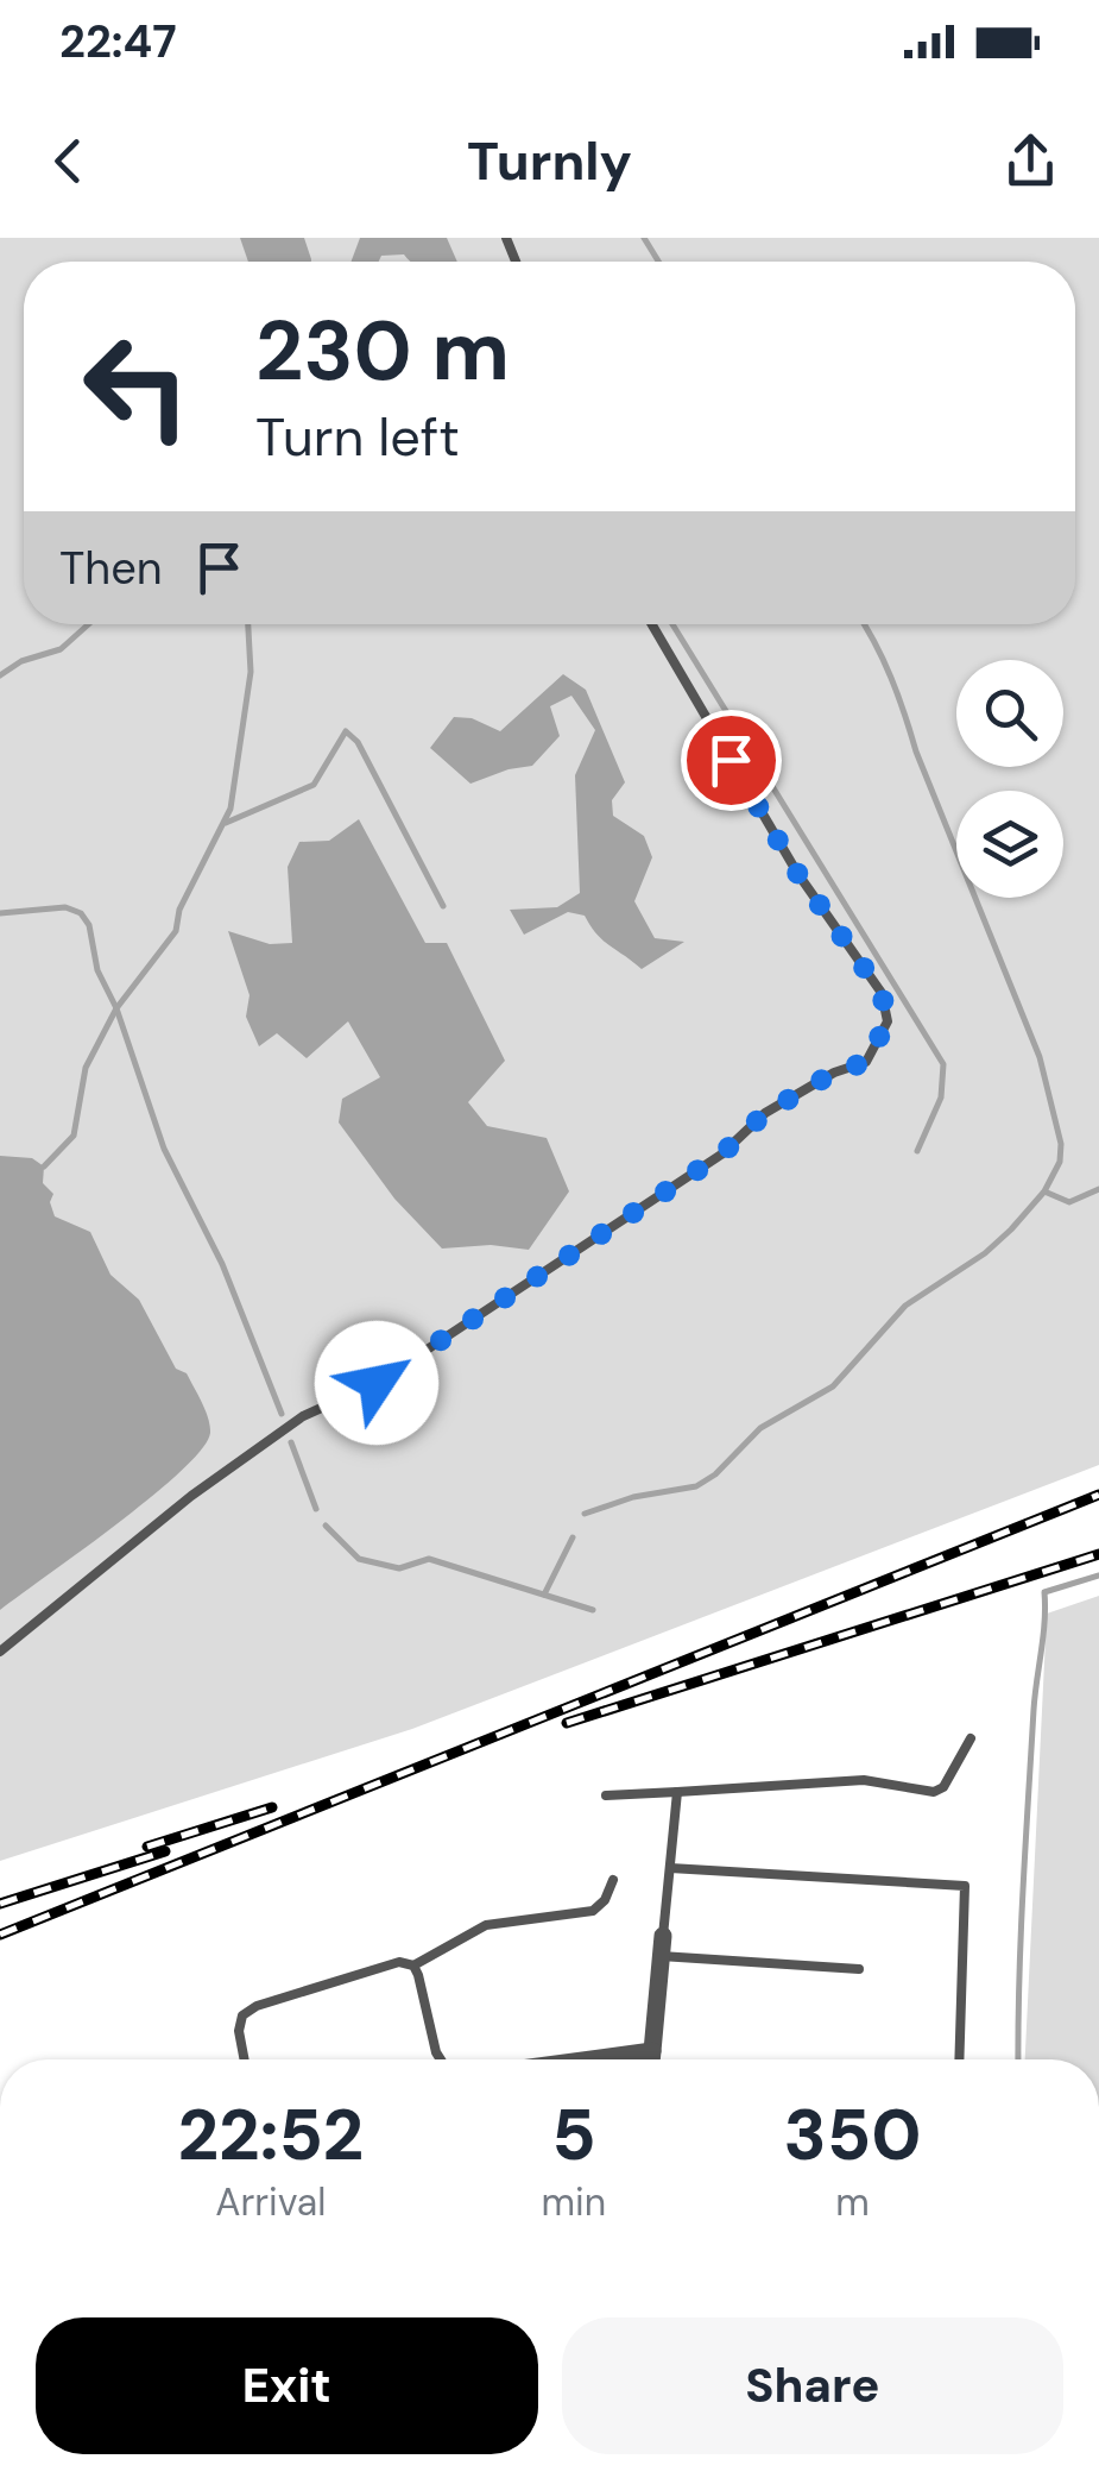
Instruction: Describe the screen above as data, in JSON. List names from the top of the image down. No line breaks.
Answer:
{"page":{"status":"22:47","header":"Turnly","turn":["230 m","Turn left"],"then":"Then","eta":["22:52","Arrival","5","min","350","m"],"buttons":["Exit","Share"]}}
